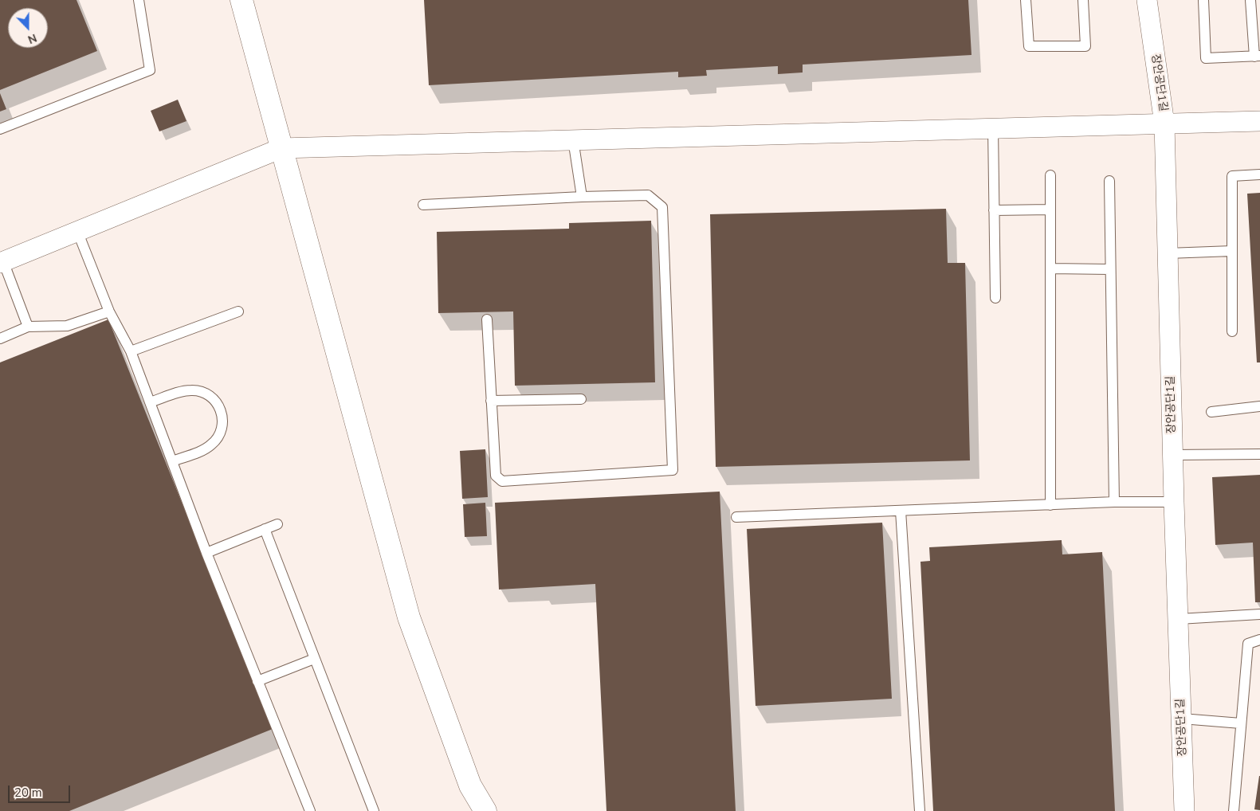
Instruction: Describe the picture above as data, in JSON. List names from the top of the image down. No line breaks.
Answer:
{"streets":{"street":["장안공단1길"]},"scale_bar":"20 m","north":"bottom"}
